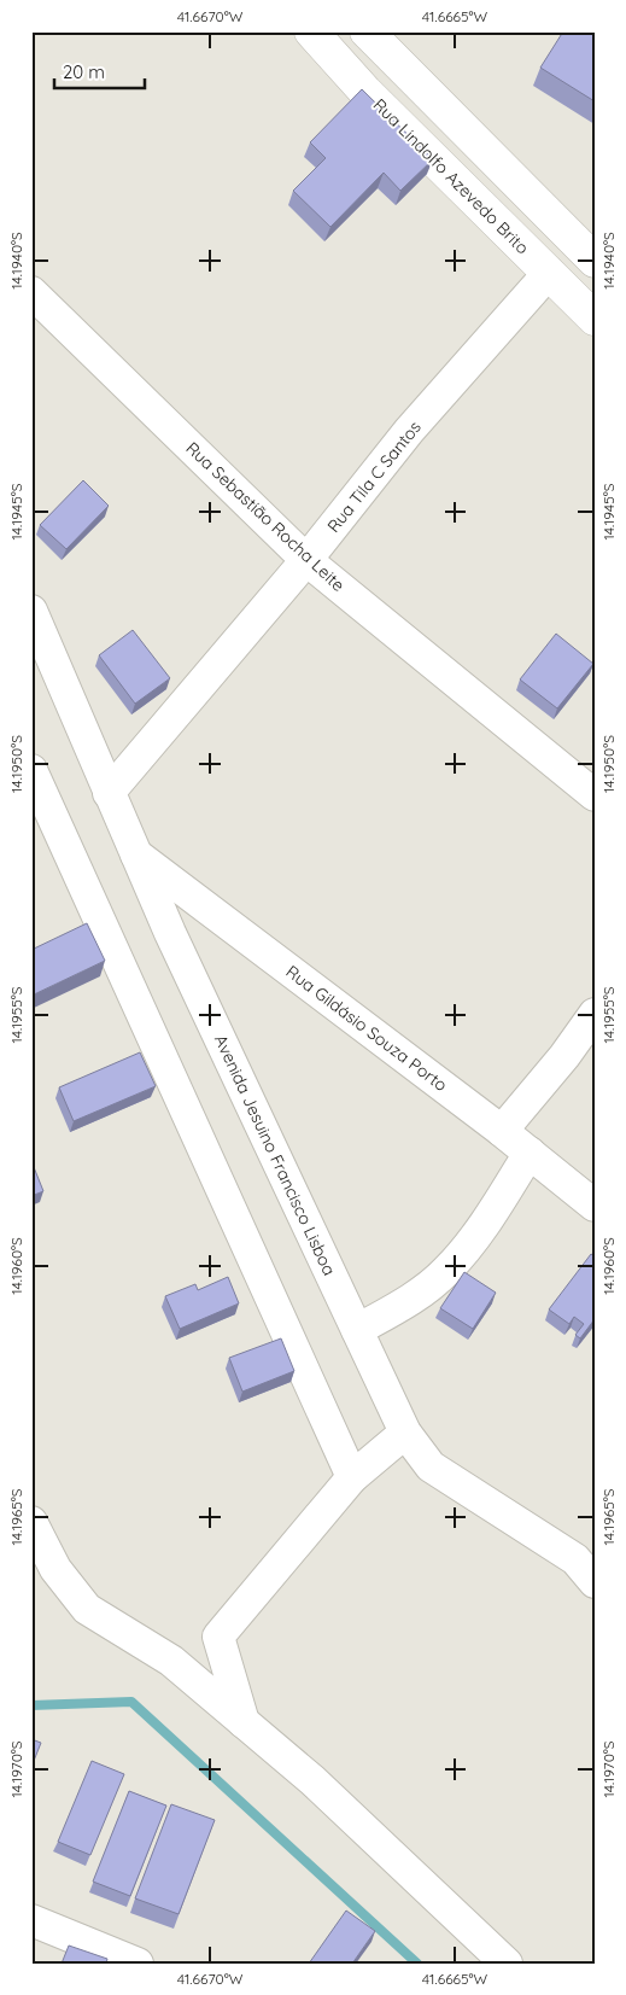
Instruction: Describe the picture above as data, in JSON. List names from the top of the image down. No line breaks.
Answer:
{"streets":{"main road":["Rua Lindolfo Azevedo Brito"],"street":["Rua Tila C Santos","Rua Sebastião Rocha Leite","Rua Gildásio Souza Porto","Avenida Jesuino Francisco Lisboa"]},"crossings":[["Rua Lindolfo Azevedo Brito","Rua Tila C Santos"],["Rua Tila C Santos","Rua Sebastião Rocha Leite"],["Rua Tila C Santos","Avenida Jesuino Francisco Lisboa"],["Rua Gildásio Souza Porto","Avenida Jesuino Francisco Lisboa"]],"scale_bar":"20 m","coordinates":["41.6670°W","41.6665°W","14.1940°S","14.1945°S","14.1950°S","14.1955°S","14.1960°S","14.1965°S","14.1970°S"]}
